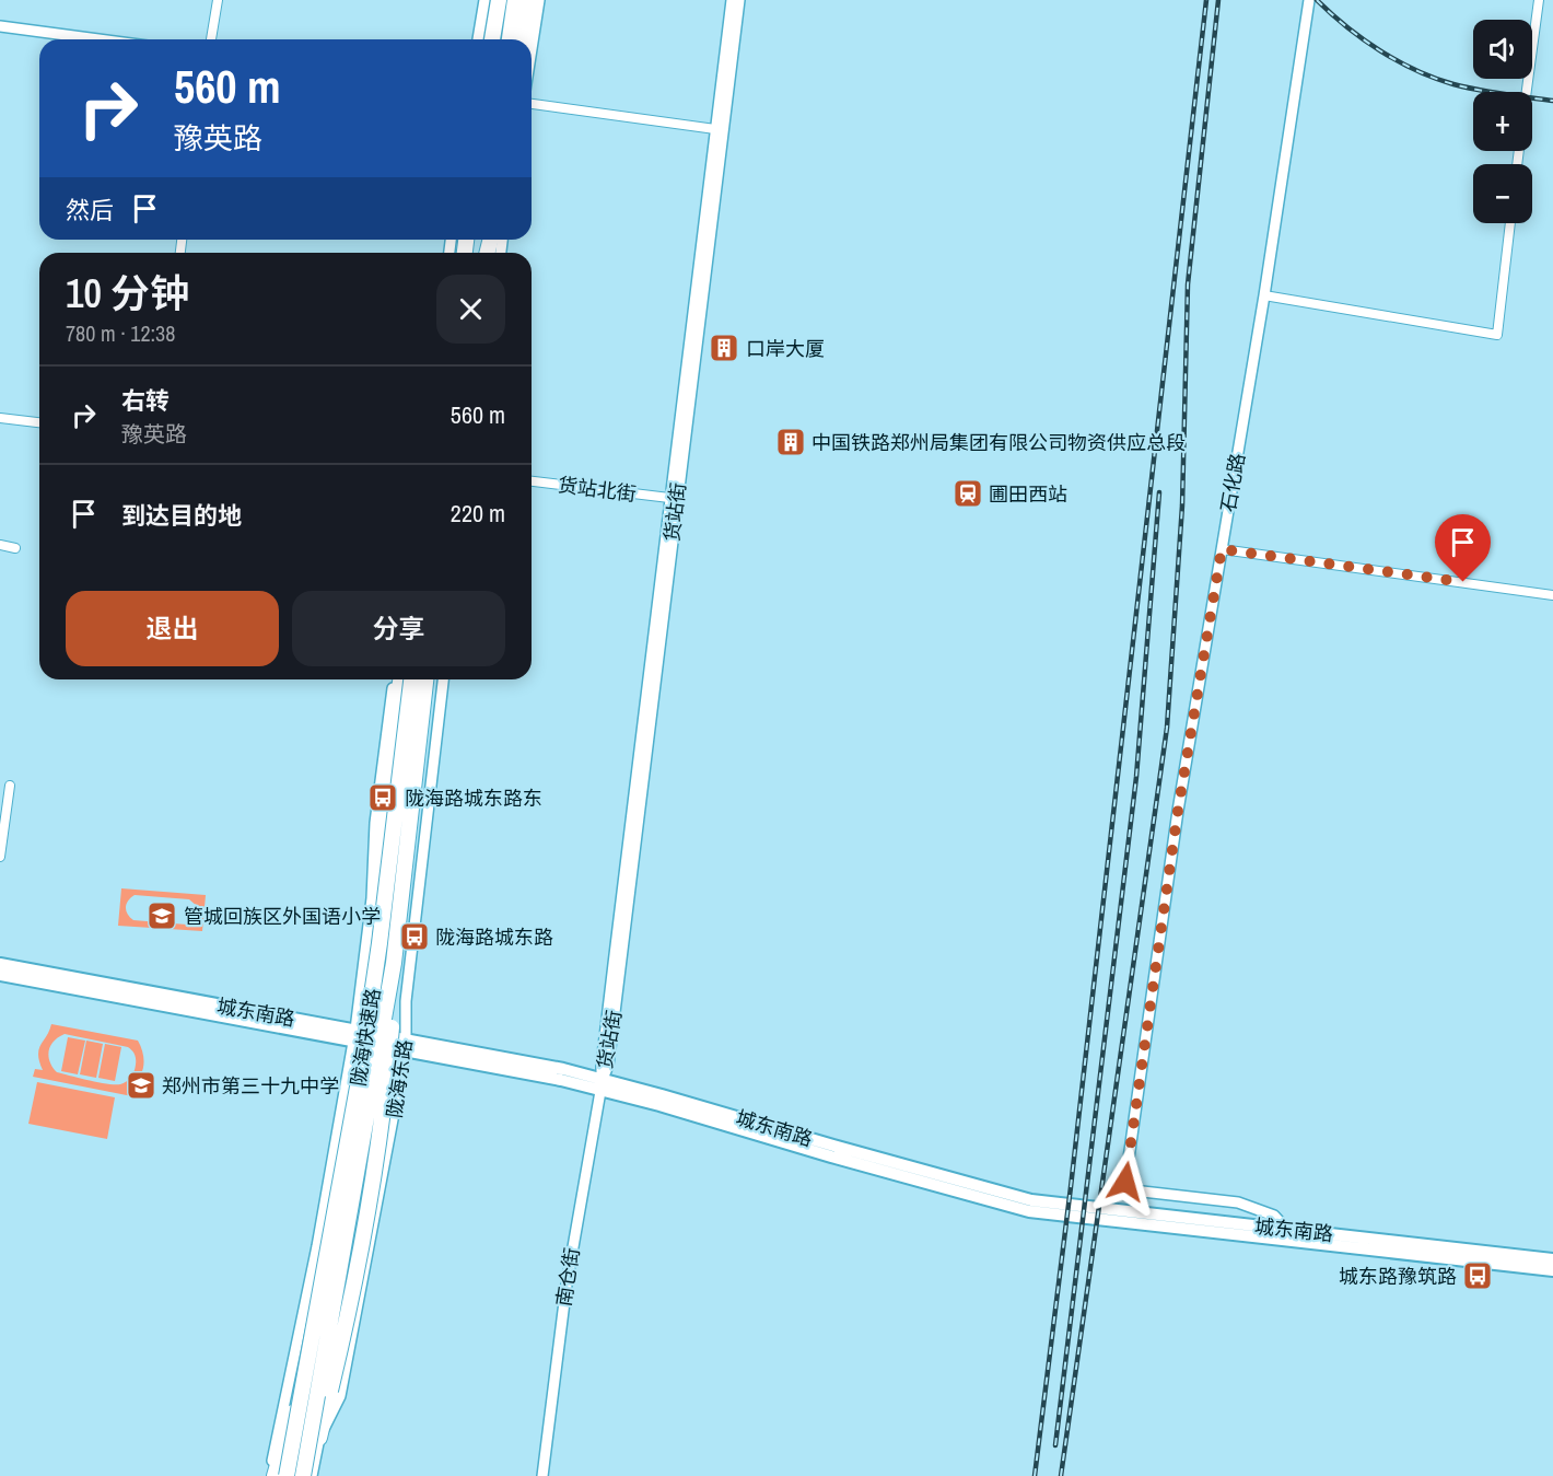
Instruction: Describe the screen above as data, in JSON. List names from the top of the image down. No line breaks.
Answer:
{"streets":{"highway":["陇海快速路"],"main road":["城东南路"],"street":["石化路","货站北街","货站街","陇海东路","南仓街"]},"crossings":[["石化路","城东南路"],["货站北街","货站街"],["货站街","城东南路"],["货站街","南仓街"],["城东南路","陇海东路"],["城东南路","南仓街"]],"places":{"building":["口岸大厦","中国铁路郑州局集团有限公司物资供应总段"],"station":["圃田西站"],"bus stop":["陇海路城东路东","陇海路城东路","城东路豫筑路"],"school or university":["管城回族区外国语小学","郑州市第三十九中学"]},"page":{"map_buttons":["+","−"],"turn":["560 m","豫英路"],"then":"然后","heading":["10 分钟","780 m · 12:38"],"list":[{"name":"右转","note":"豫英路","value":"560 m"},{"name":"到达目的地","value":"220 m"}],"buttons":["退出","分享"]}}
